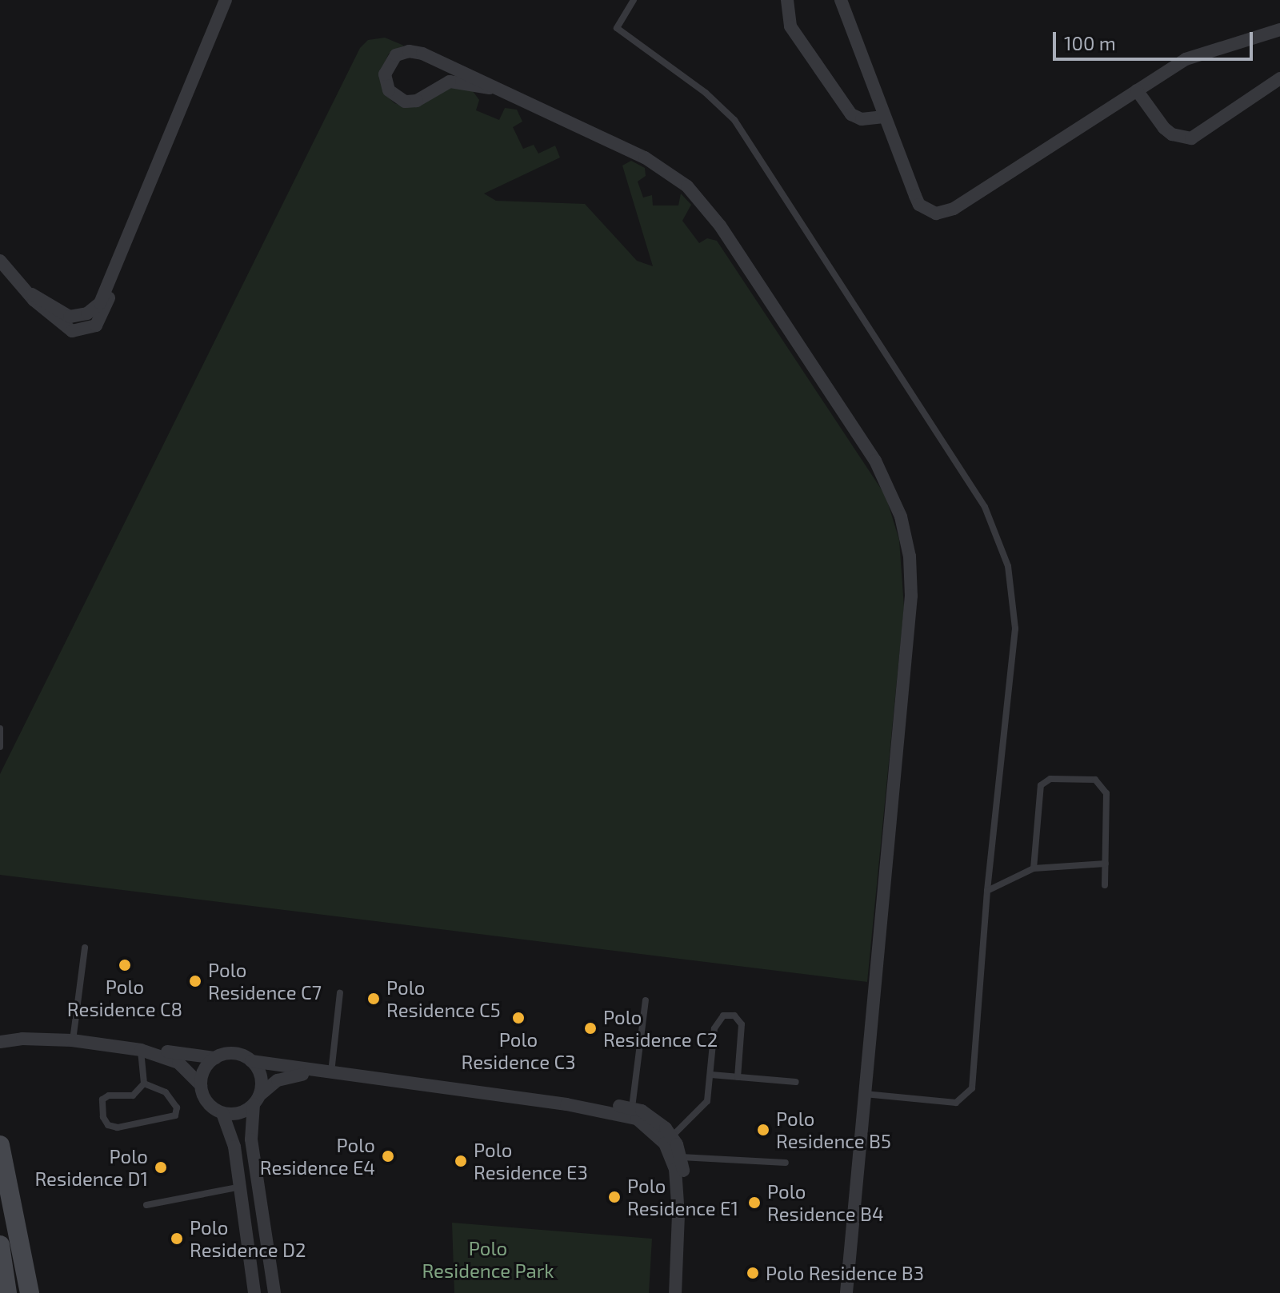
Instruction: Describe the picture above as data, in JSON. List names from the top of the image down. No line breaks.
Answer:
{"parks":["Polo Residence Park"],"places":["Polo Residence C8","Polo Residence C7","Polo Residence C5","Polo Residence C3","Polo Residence C2","Polo Residence B5","Polo Residence E4","Polo Residence E3","Polo Residence D1","Polo Residence E1","Polo Residence B4","Polo Residence D2","Polo Residence B3"],"scale_bar":"100 m"}
